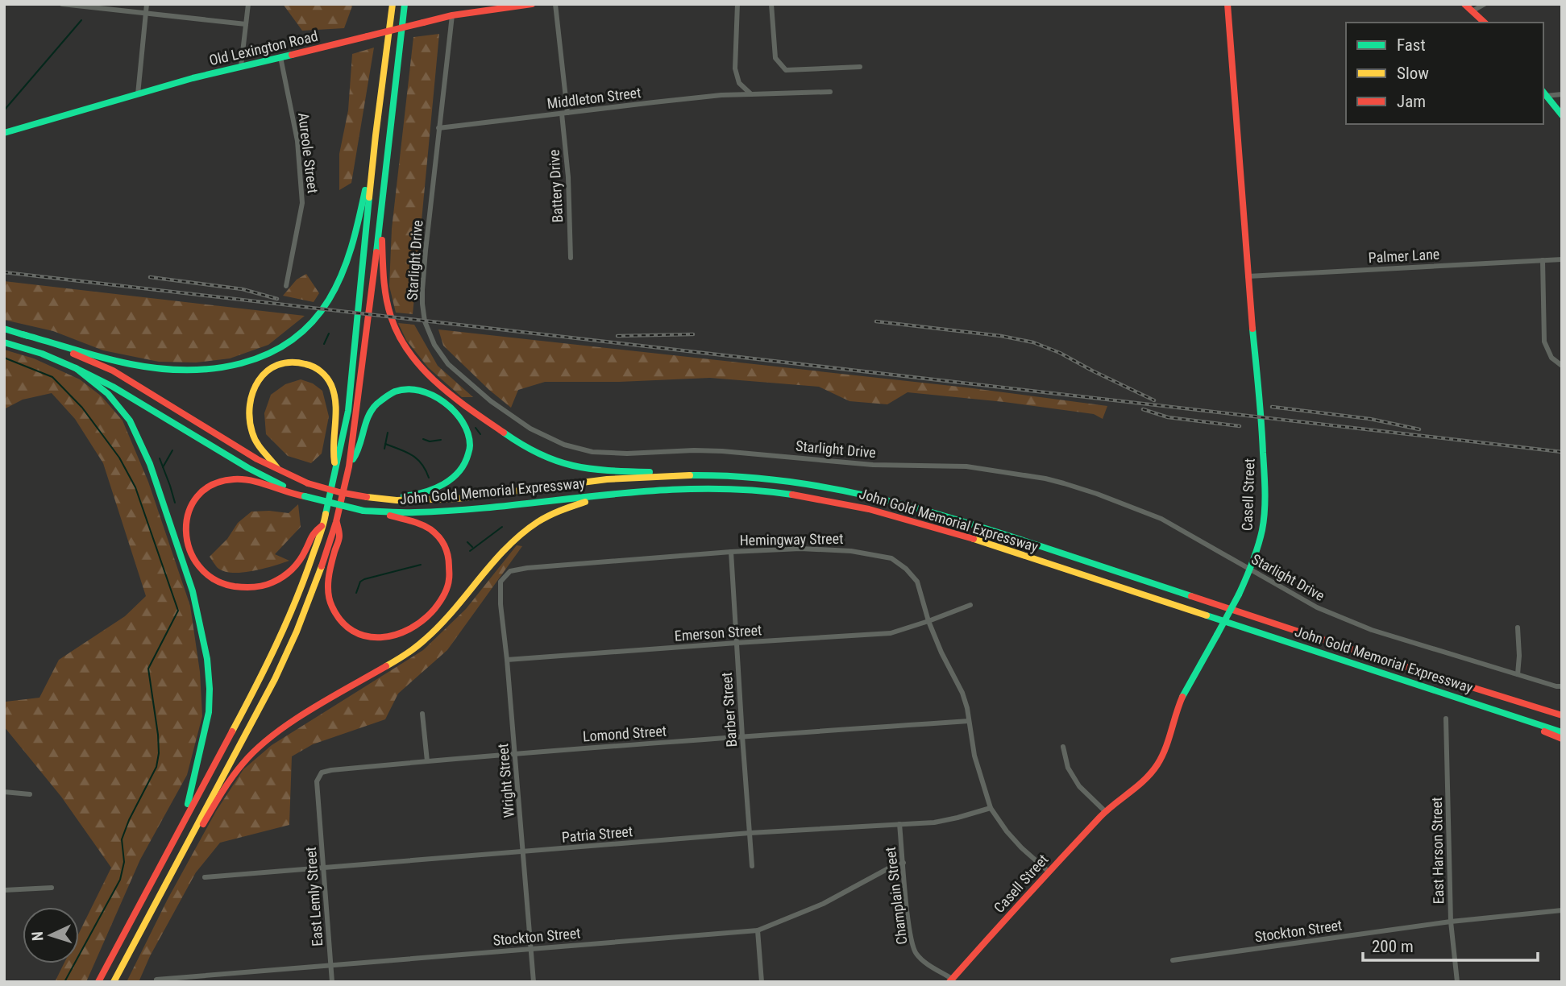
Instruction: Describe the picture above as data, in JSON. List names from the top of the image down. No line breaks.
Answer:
{"streets":{"main road":["Old Lexington Road","John Gold Memorial Expressway","Casell Street"],"street":["Middleton Street","Aureole Street","Battery Drive","Palmer Lane","Starlight Drive","Hemingway Street","Emerson Street","Barber Street","Lomond Street","Wright Street","Patria Street","East Harson Street","Champlain Street","East Lemly Street","Stockton Street"]},"crossings":[["Old Lexington Road","Aureole Street"],["Old Lexington Road","Starlight Drive"],["Middleton Street","Battery Drive"],["Middleton Street","Starlight Drive"],["Palmer Lane","Casell Street"],["Starlight Drive","Casell Street"],["Casell Street","Hemingway Street"],["Casell Street","Champlain Street"],["Hemingway Street","Emerson Street"],["Hemingway Street","Barber Street"],["Hemingway Street","Lomond Street"],["Hemingway Street","Wright Street"],["Hemingway Street","Patria Street"],["Emerson Street","Barber Street"],["Emerson Street","Wright Street"],["Barber Street","Lomond Street"],["Barber Street","Patria Street"],["Lomond Street","Wright Street"],["Lomond Street","East Lemly Street"],["Wright Street","Patria Street"],["Wright Street","Stockton Street"],["Patria Street","Champlain Street"],["Patria Street","East Lemly Street"],["East Harson Street","Stockton Street"],["Champlain Street","Stockton Street"],["East Lemly Street","Stockton Street"]],"legend":["Fast","Slow","Jam"],"scale_bar":"200 m","north":"left"}
